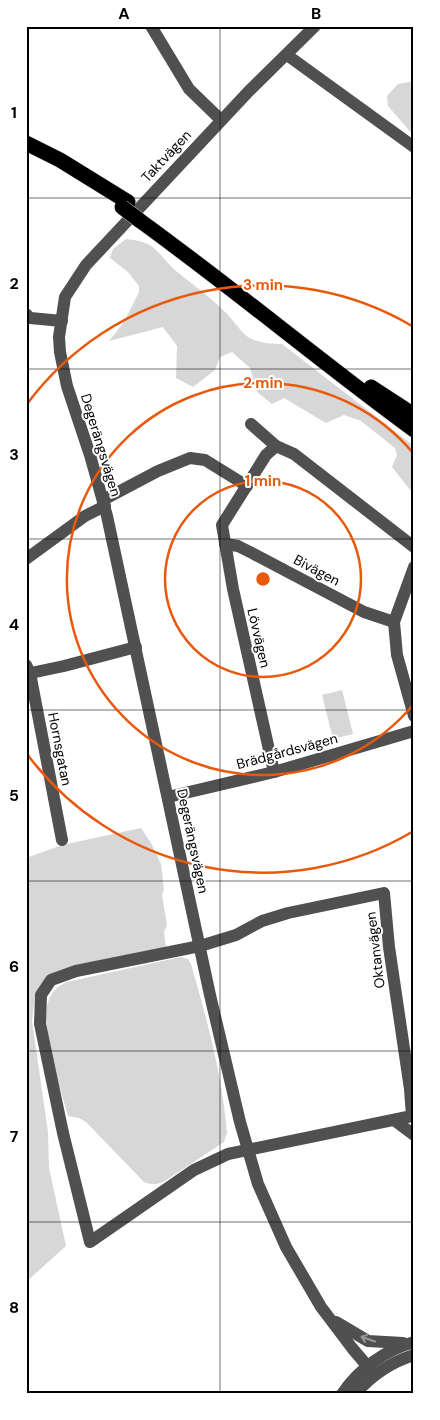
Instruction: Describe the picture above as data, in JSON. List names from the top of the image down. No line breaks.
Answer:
{"streets":{"street":["Taktvägen","Degerängsvägen","Bivägen","Lövvägen","Hornsgatan","Brädgårdsvägen","Oktanvägen"]},"crossings":[["Taktvägen","Degerängsvägen"],["Degerängsvägen","Brädgårdsvägen"],["Degerängsvägen","Oktanvägen"],["Bivägen","Lövvägen"],["Lövvägen","Brädgårdsvägen"]],"grid":{"columns":["A","B"],"rows":["1","2","3","4","5","6","7","8"]},"rings":["3 min","2 min","1 min"]}
